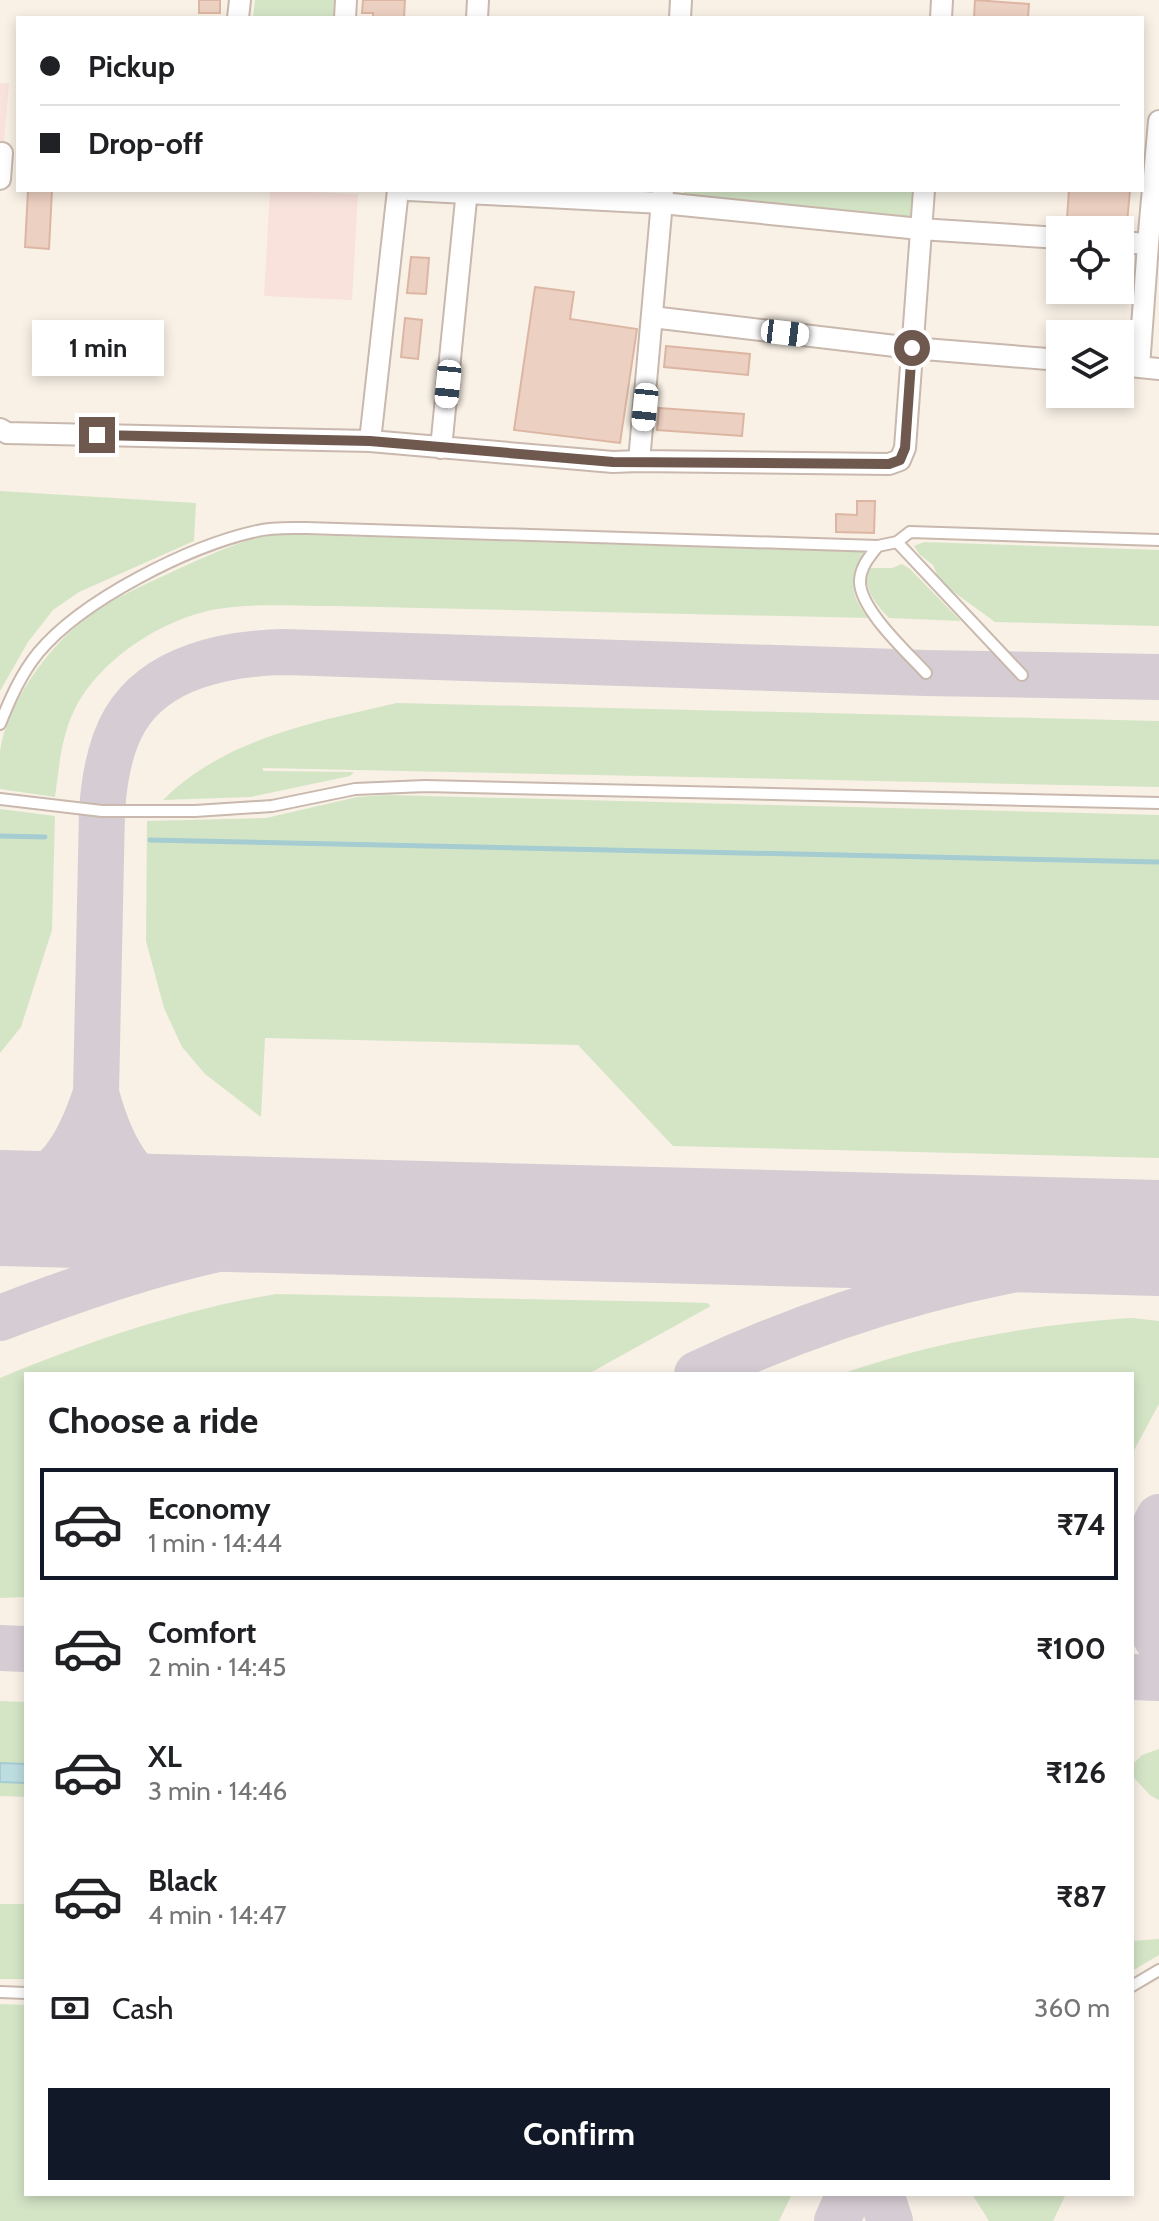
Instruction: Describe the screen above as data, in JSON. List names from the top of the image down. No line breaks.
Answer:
{"page":{"banner":["Pickup","Drop-off"],"bubble":"1 min","heading":"Choose a ride","list":[{"name":"Economy","note":"1 min · 14:44","value":"₹74"},{"name":"Comfort","note":"2 min · 14:45","value":"₹100"},{"name":"XL","note":"3 min · 14:46","value":"₹126"},{"name":"Black","note":"4 min · 14:47","value":"₹87"}],"pay":["Cash","360 m"],"buttons":"Confirm"}}
